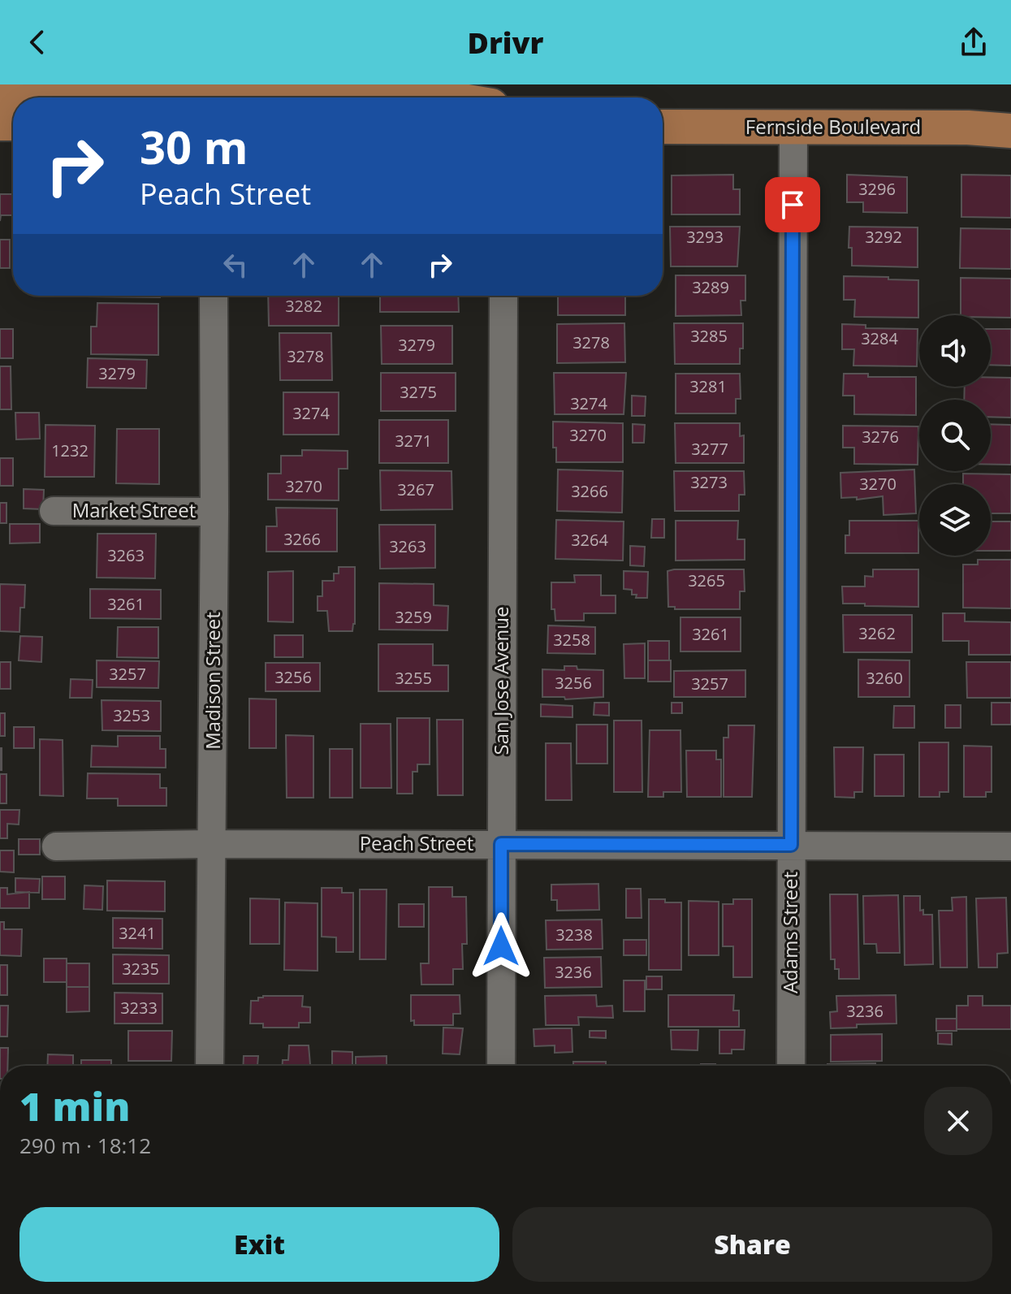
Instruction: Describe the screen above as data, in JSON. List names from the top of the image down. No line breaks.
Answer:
{"streets":{"main road":["Fernside Boulevard"],"street":["Market Street","Madison Street","San Jose Avenue","Peach Street","Adams Street"]},"crossings":[["Fernside Boulevard","Adams Street"],["Market Street","Madison Street"],["Madison Street","Peach Street"],["San Jose Avenue","Peach Street"],["Peach Street","Adams Street"]],"house_numbers":["3296","3293","3292","3289","3282","3285","3284","3278","3279","3278","3279","3281","3275","3274","3274","3270","3276","3271","3277","1232","3273","3270","3270","3267","3266","3266","3264","3263","3263","3265","3261","3259","3262","3261","3258","3257","3256","3255","3260","3256","3257","3253","3241","3238","3235","3236","3233","3236"],"page":{"header":"Drivr","turn":["30 m","Peach Street"],"heading":["1 min","290 m · 18:12"],"buttons":["Exit","Share"]}}
